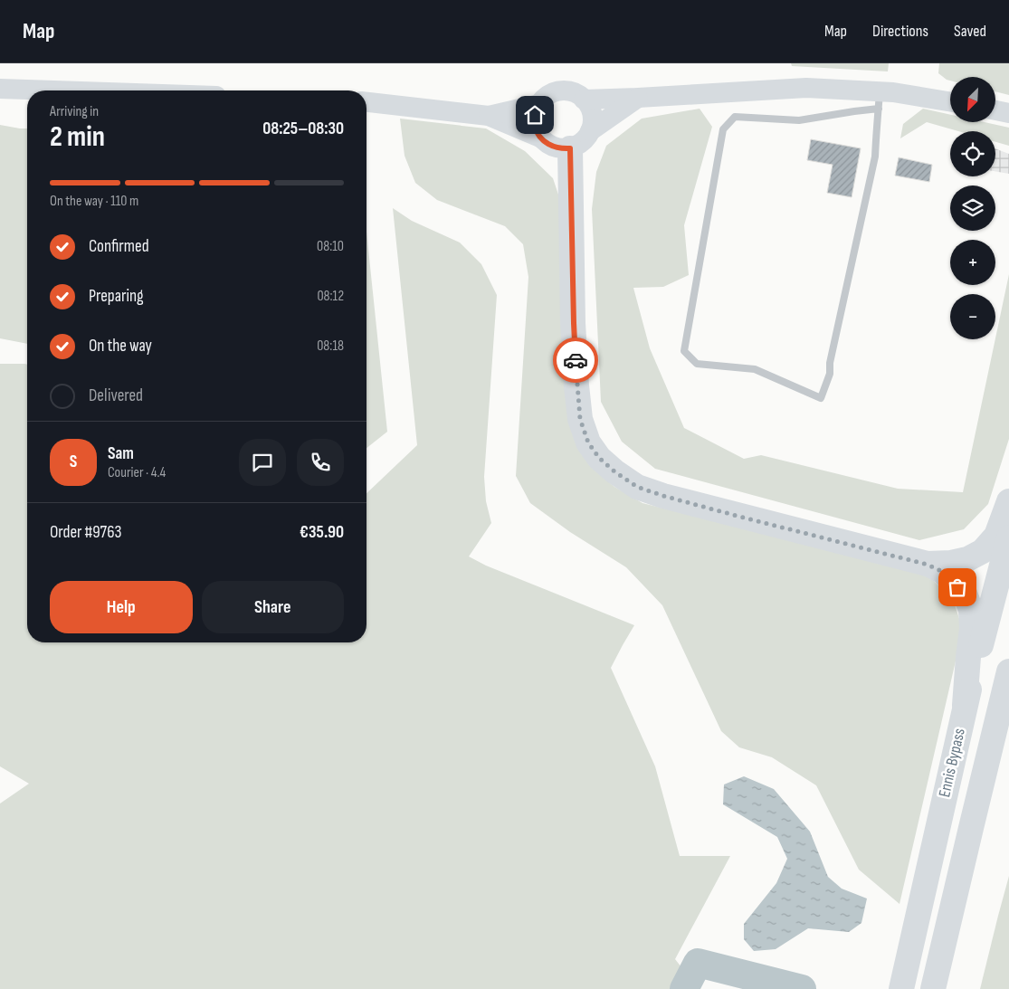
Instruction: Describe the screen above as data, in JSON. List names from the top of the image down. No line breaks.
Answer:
{"streets":{"highway":["Ennis Bypass"]},"north":"bottom left","page":{"header":"Map","nav":["Map","Directions","Saved"],"map_buttons":["+","−"],"heading":["2 min","Arriving in","08:25–08:30"],"panel":["Sam","Courier · 4.4","Order #9763","€35.90"],"bar":"On the way · 110 m","list":[["Confirmed","08:10"],["Preparing","08:12"],["On the way","08:18"],"Delivered"],"round":"S","buttons":["Help","Share"]}}
